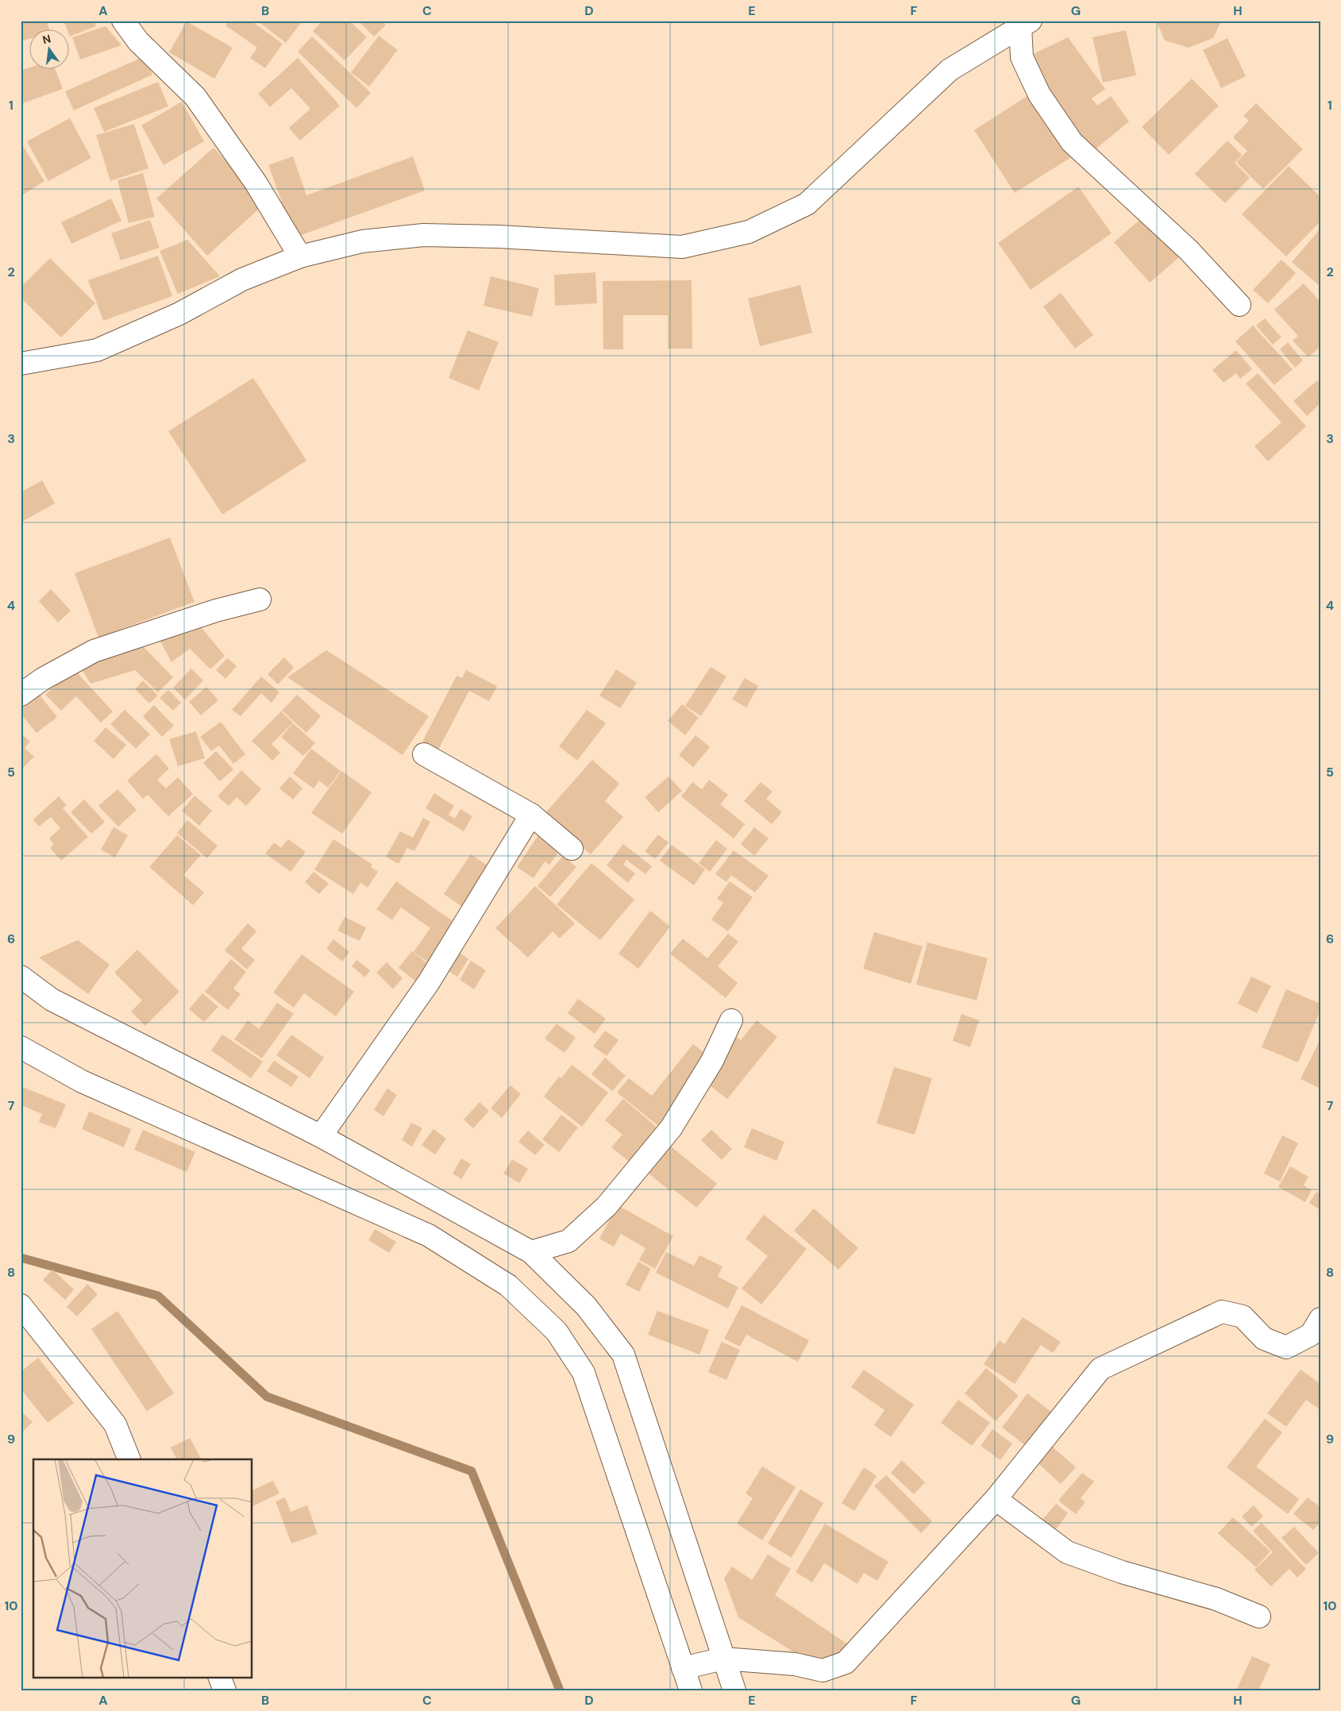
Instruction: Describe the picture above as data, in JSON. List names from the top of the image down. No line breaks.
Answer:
{"north":"top","grid":{"columns":["A","B","C","D","E","F","G","H"],"rows":["1","2","3","4","5","6","7","8","9","10"]}}
